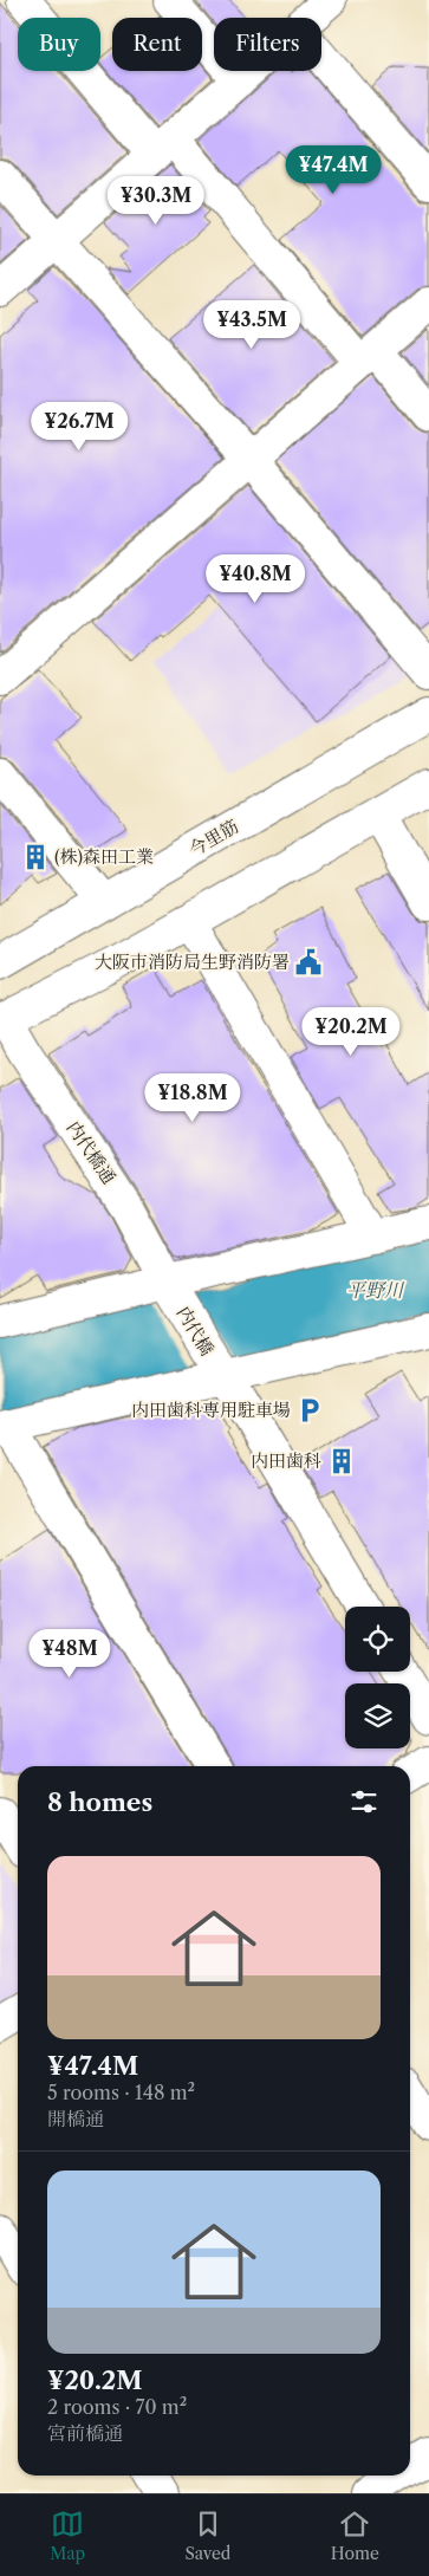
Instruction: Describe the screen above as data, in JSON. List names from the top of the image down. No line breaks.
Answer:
{"streets":{"street":["今里筋","内代橋通","内代橋"]},"crossings":[["内代橋通","内代橋"]],"water":["平野川"],"places":{"building":["(株)森田工業","内田歯科"],"public building":["大阪市消防局生野消防署"],"parking":["内田歯科専用駐車場"]},"page":{"chip":["Buy","Rent","Filters"],"price":["¥47.4M","¥30.3M","¥43.5M","¥26.7M","¥40.8M","¥20.2M","¥18.8M","¥48M"],"heading":"8 homes","list":[{"name":"¥47.4M","note":"5 rooms · 148 m² · 開橋通"},{"name":"¥20.2M","note":"2 rooms · 70 m² · 宮前橋通"}],"tabs":["Map","Saved","Home"]}}
